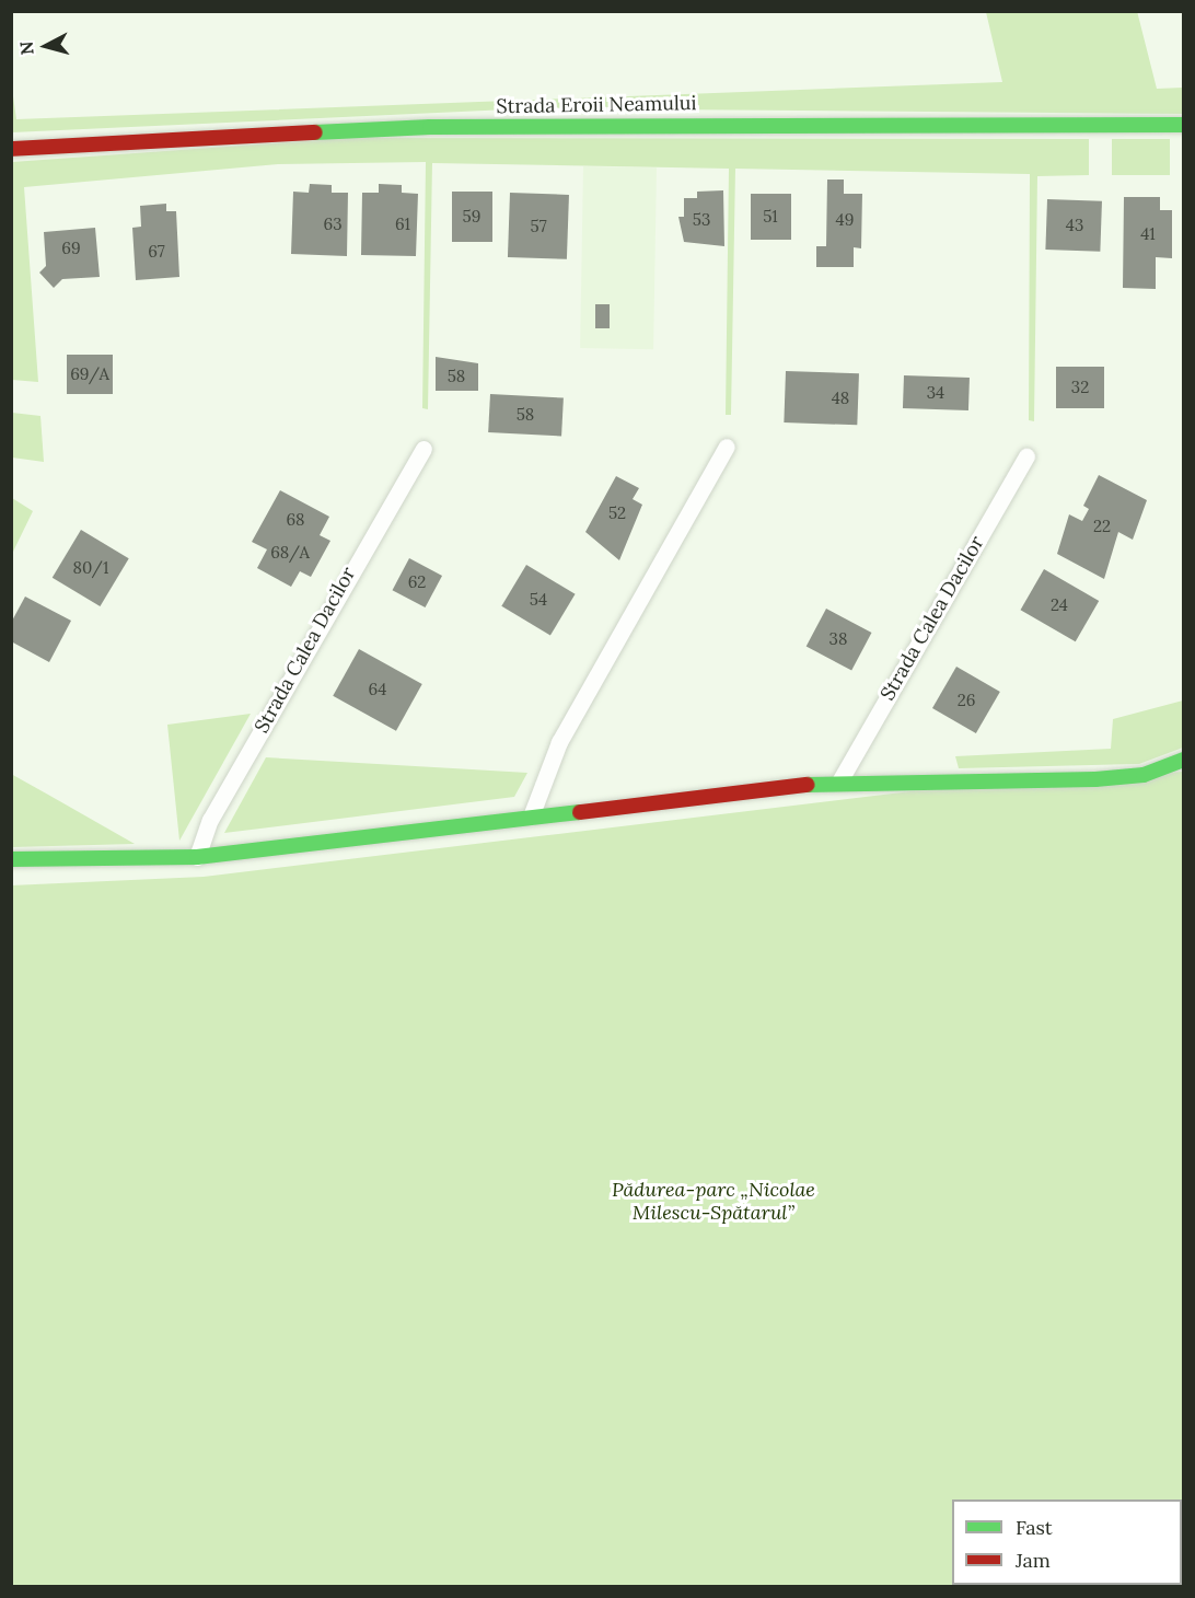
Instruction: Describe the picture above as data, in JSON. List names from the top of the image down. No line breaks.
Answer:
{"streets":{"street":["Strada Eroii Neamului"],"lane":["Strada Calea Dacilor"]},"parks":["Pădurea-parc „Nicolae Milescu-Spătarul”"],"house_numbers":["59","51","53","49","63","61","43","57","41","69","67","69/A","58","32","34","48","58","52","68","22","68/A","80/1","62","54","24","38","64","26"],"legend":["Fast","Jam"],"north":"left"}
